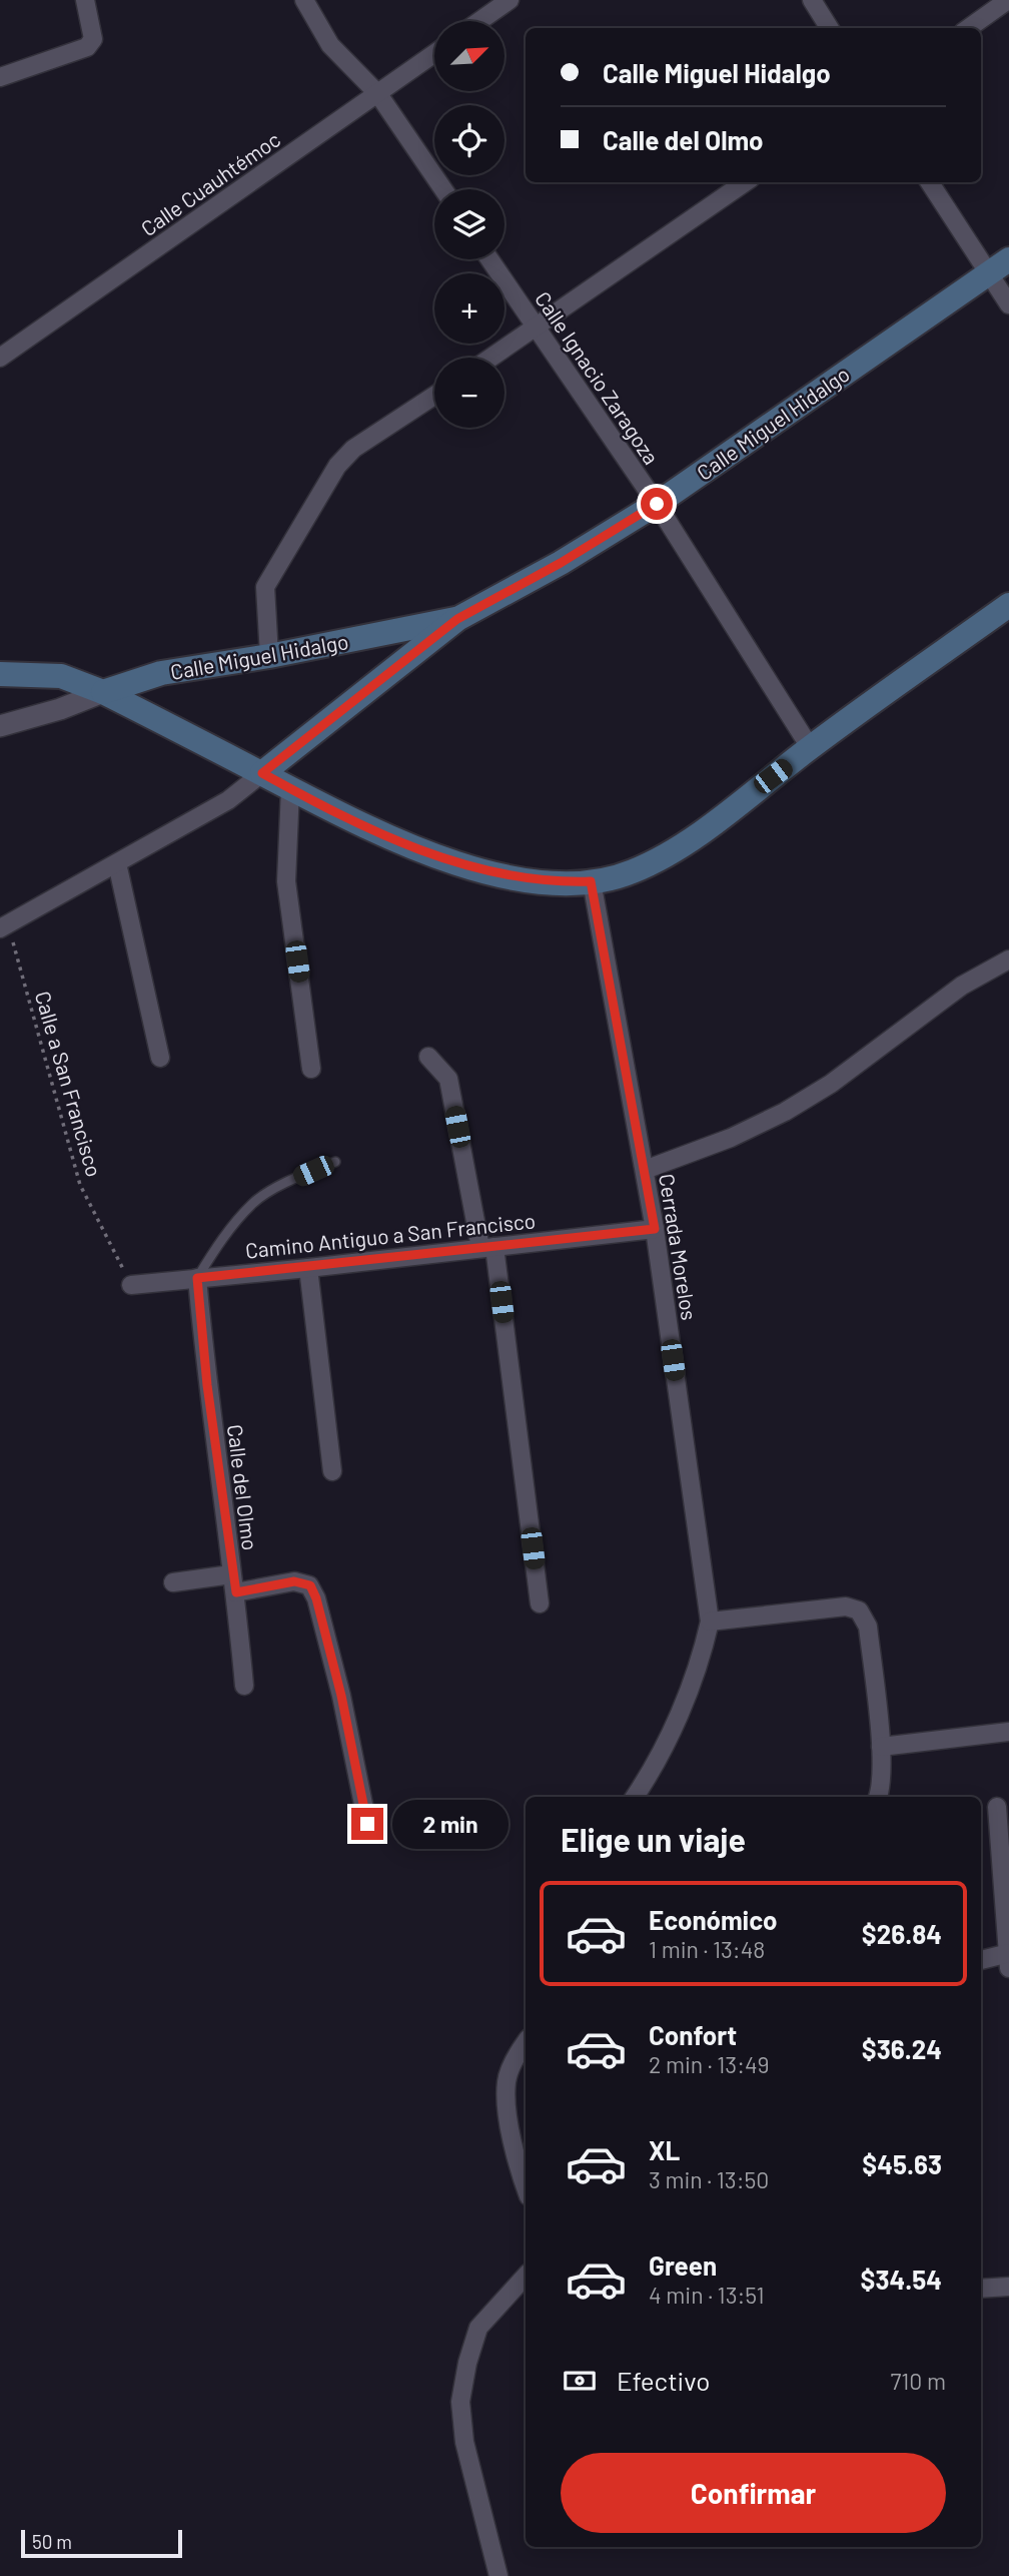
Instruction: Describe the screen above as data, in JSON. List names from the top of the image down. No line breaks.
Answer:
{"streets":{"main road":["Calle Miguel Hidalgo"],"street":["Calle Cuauhtémoc","Calle Ignacio Zaragoza","Camino Antiguo a San Francisco","Cerrada Morelos","Calle del Olmo"],"path":["Calle a San Francisco"]},"crossings":[["Calle Ignacio Zaragoza","Calle Miguel Hidalgo"],["Calle a San Francisco","Camino Antiguo a San Francisco"],["Camino Antiguo a San Francisco","Cerrada Morelos"],["Camino Antiguo a San Francisco","Calle del Olmo"]],"scale_bar":"50 m","north":"top right","page":{"map_buttons":["+","−"],"banner":["Calle Miguel Hidalgo","Calle del Olmo"],"heading":"Elige un viaje","bubble":"2 min","list":[{"name":"Económico","note":"1 min · 13:48","value":"$26.84"},{"name":"Confort","note":"2 min · 13:49","value":"$36.24"},{"name":"XL","note":"3 min · 13:50","value":"$45.63"},{"name":"Green","note":"4 min · 13:51","value":"$34.54"}],"pay":["Efectivo","710 m"],"buttons":"Confirmar","scale":"50 m"}}
